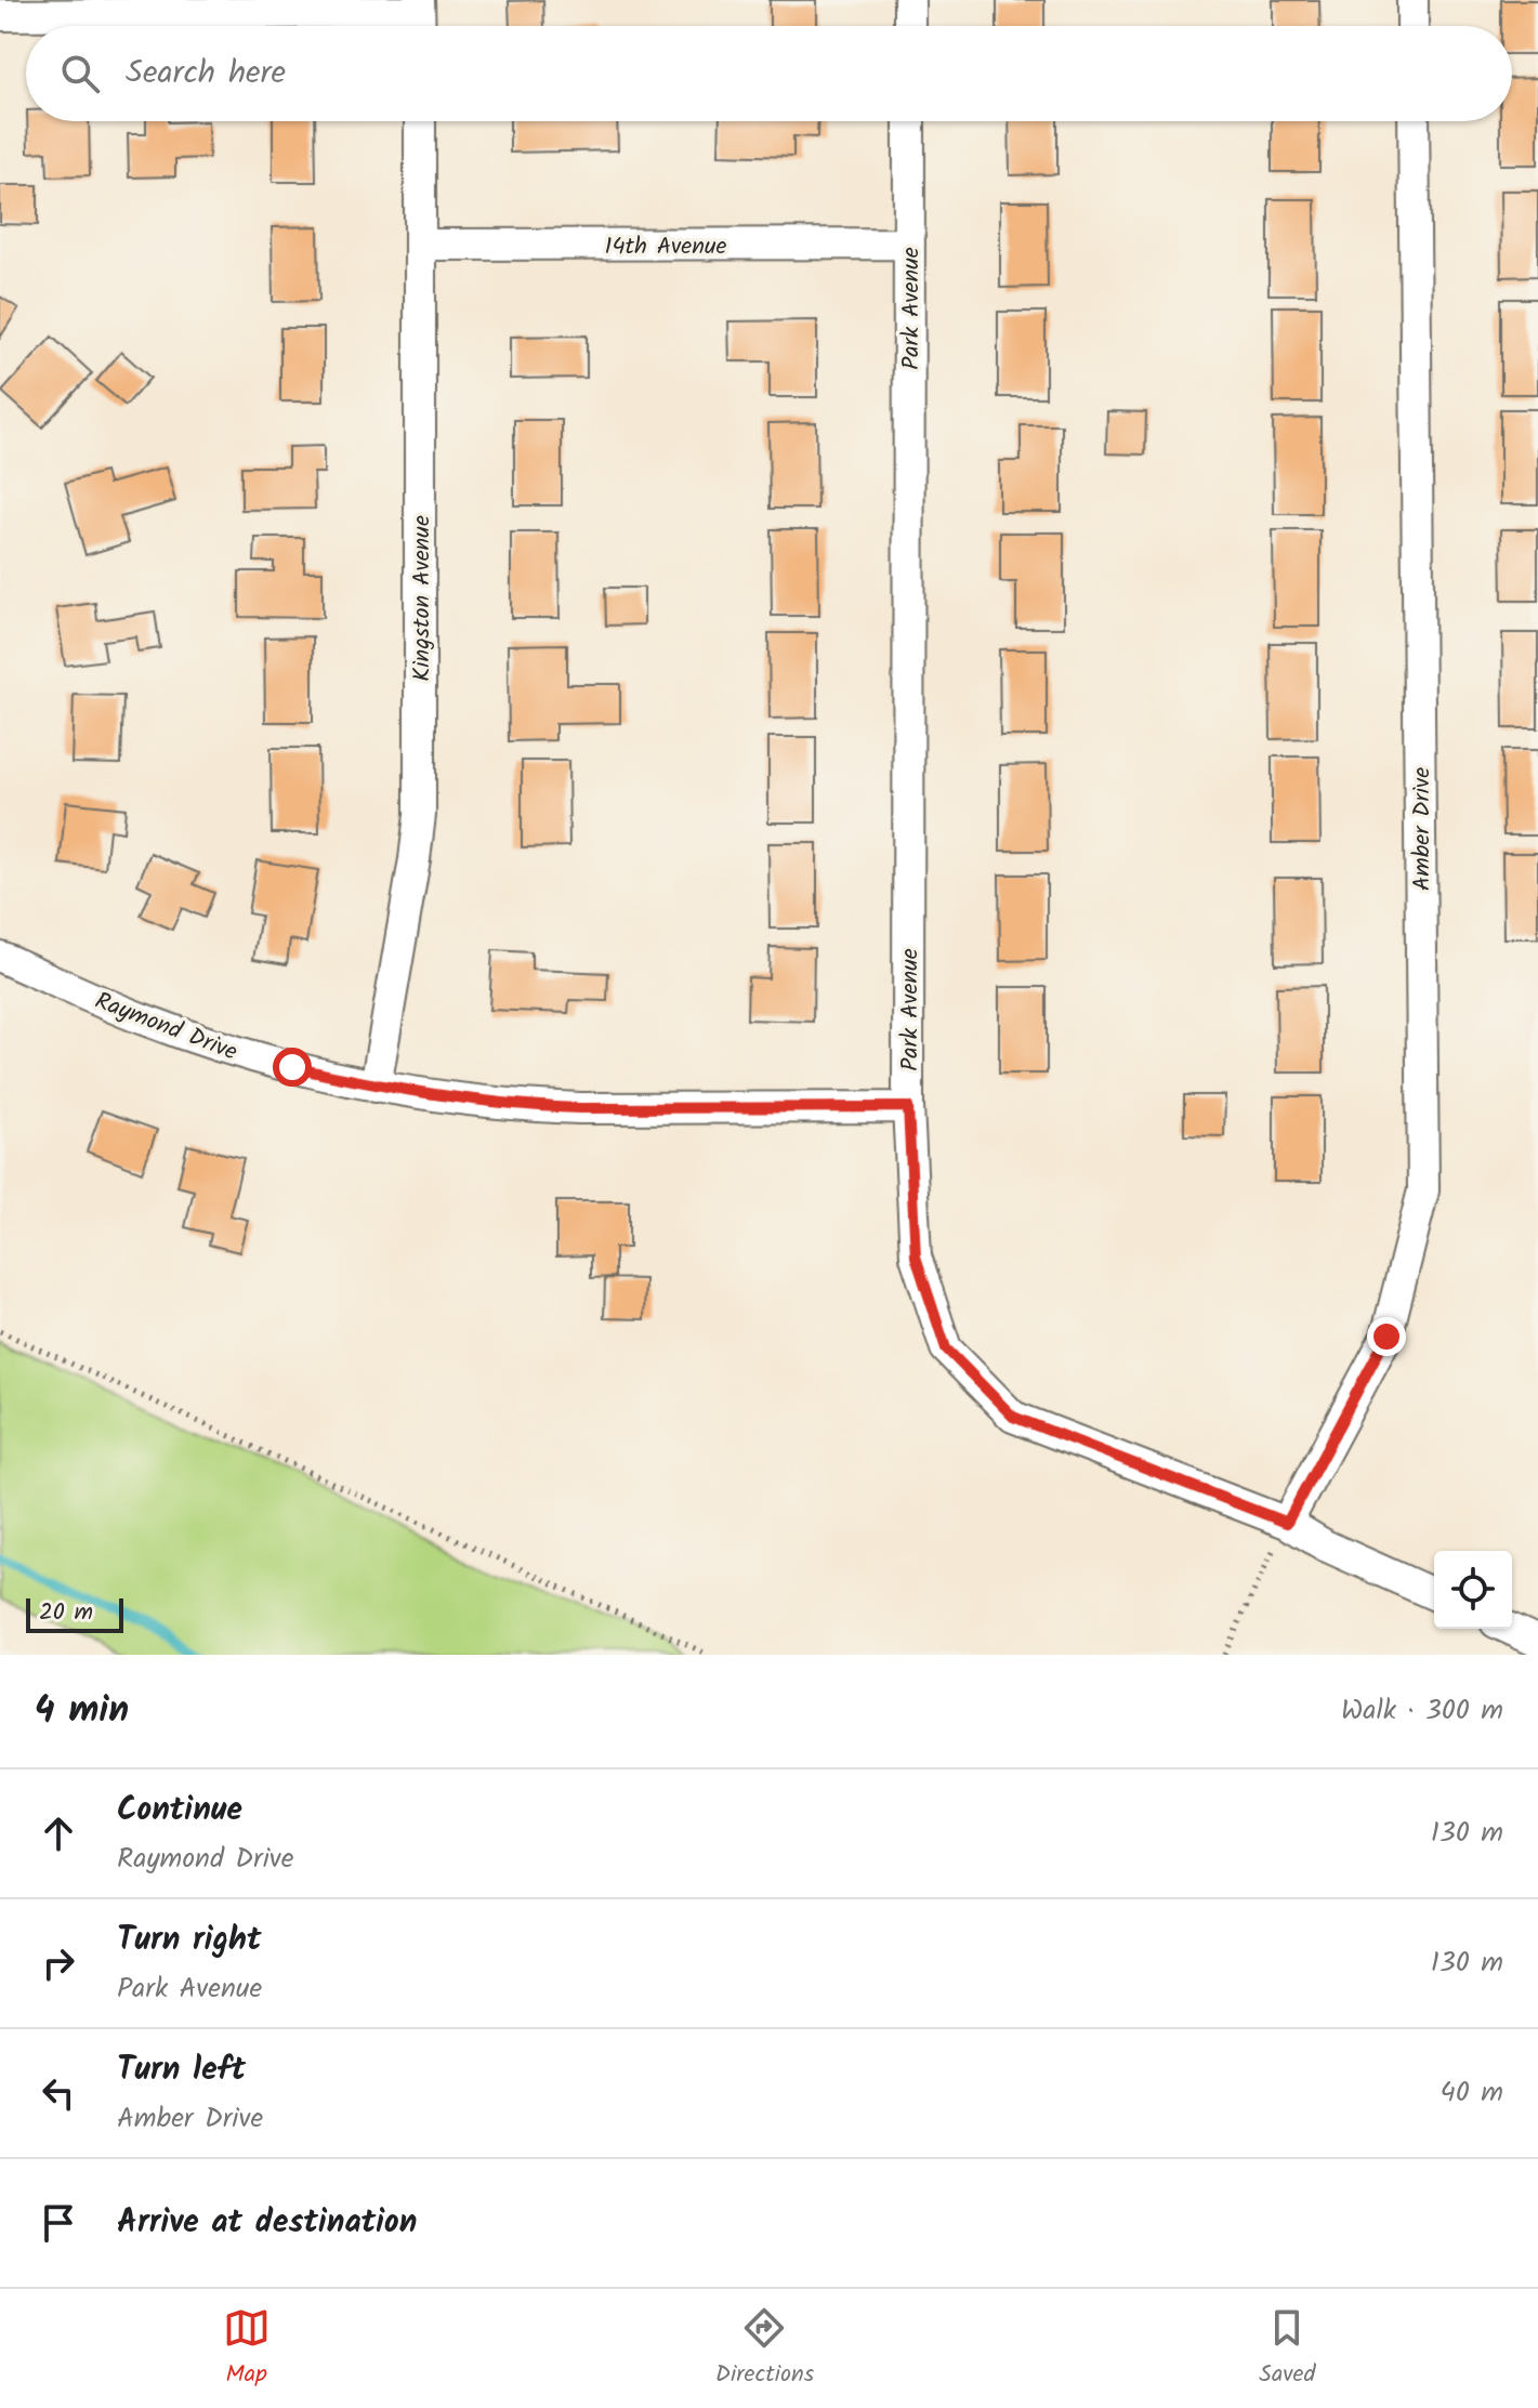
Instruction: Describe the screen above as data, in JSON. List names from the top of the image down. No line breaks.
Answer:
{"streets":{"street":["14th Avenue","Park Avenue","Kingston Avenue","Amber Drive","Raymond Drive"]},"crossings":[["14th Avenue","Park Avenue"],["14th Avenue","Kingston Avenue"],["Park Avenue","Amber Drive"],["Park Avenue","Raymond Drive"],["Kingston Avenue","Raymond Drive"]],"scale_bar":"20 m","page":{"search":"Search here","scale":"20 m","heading":["4 min","Walk · 300 m"],"list":[["Continue","Raymond Drive","130 m"],["Turn right","Park Avenue","130 m"],["Turn left","Amber Drive","40 m"],"Arrive at destination"],"nav":["Map","Directions","Saved"]}}
